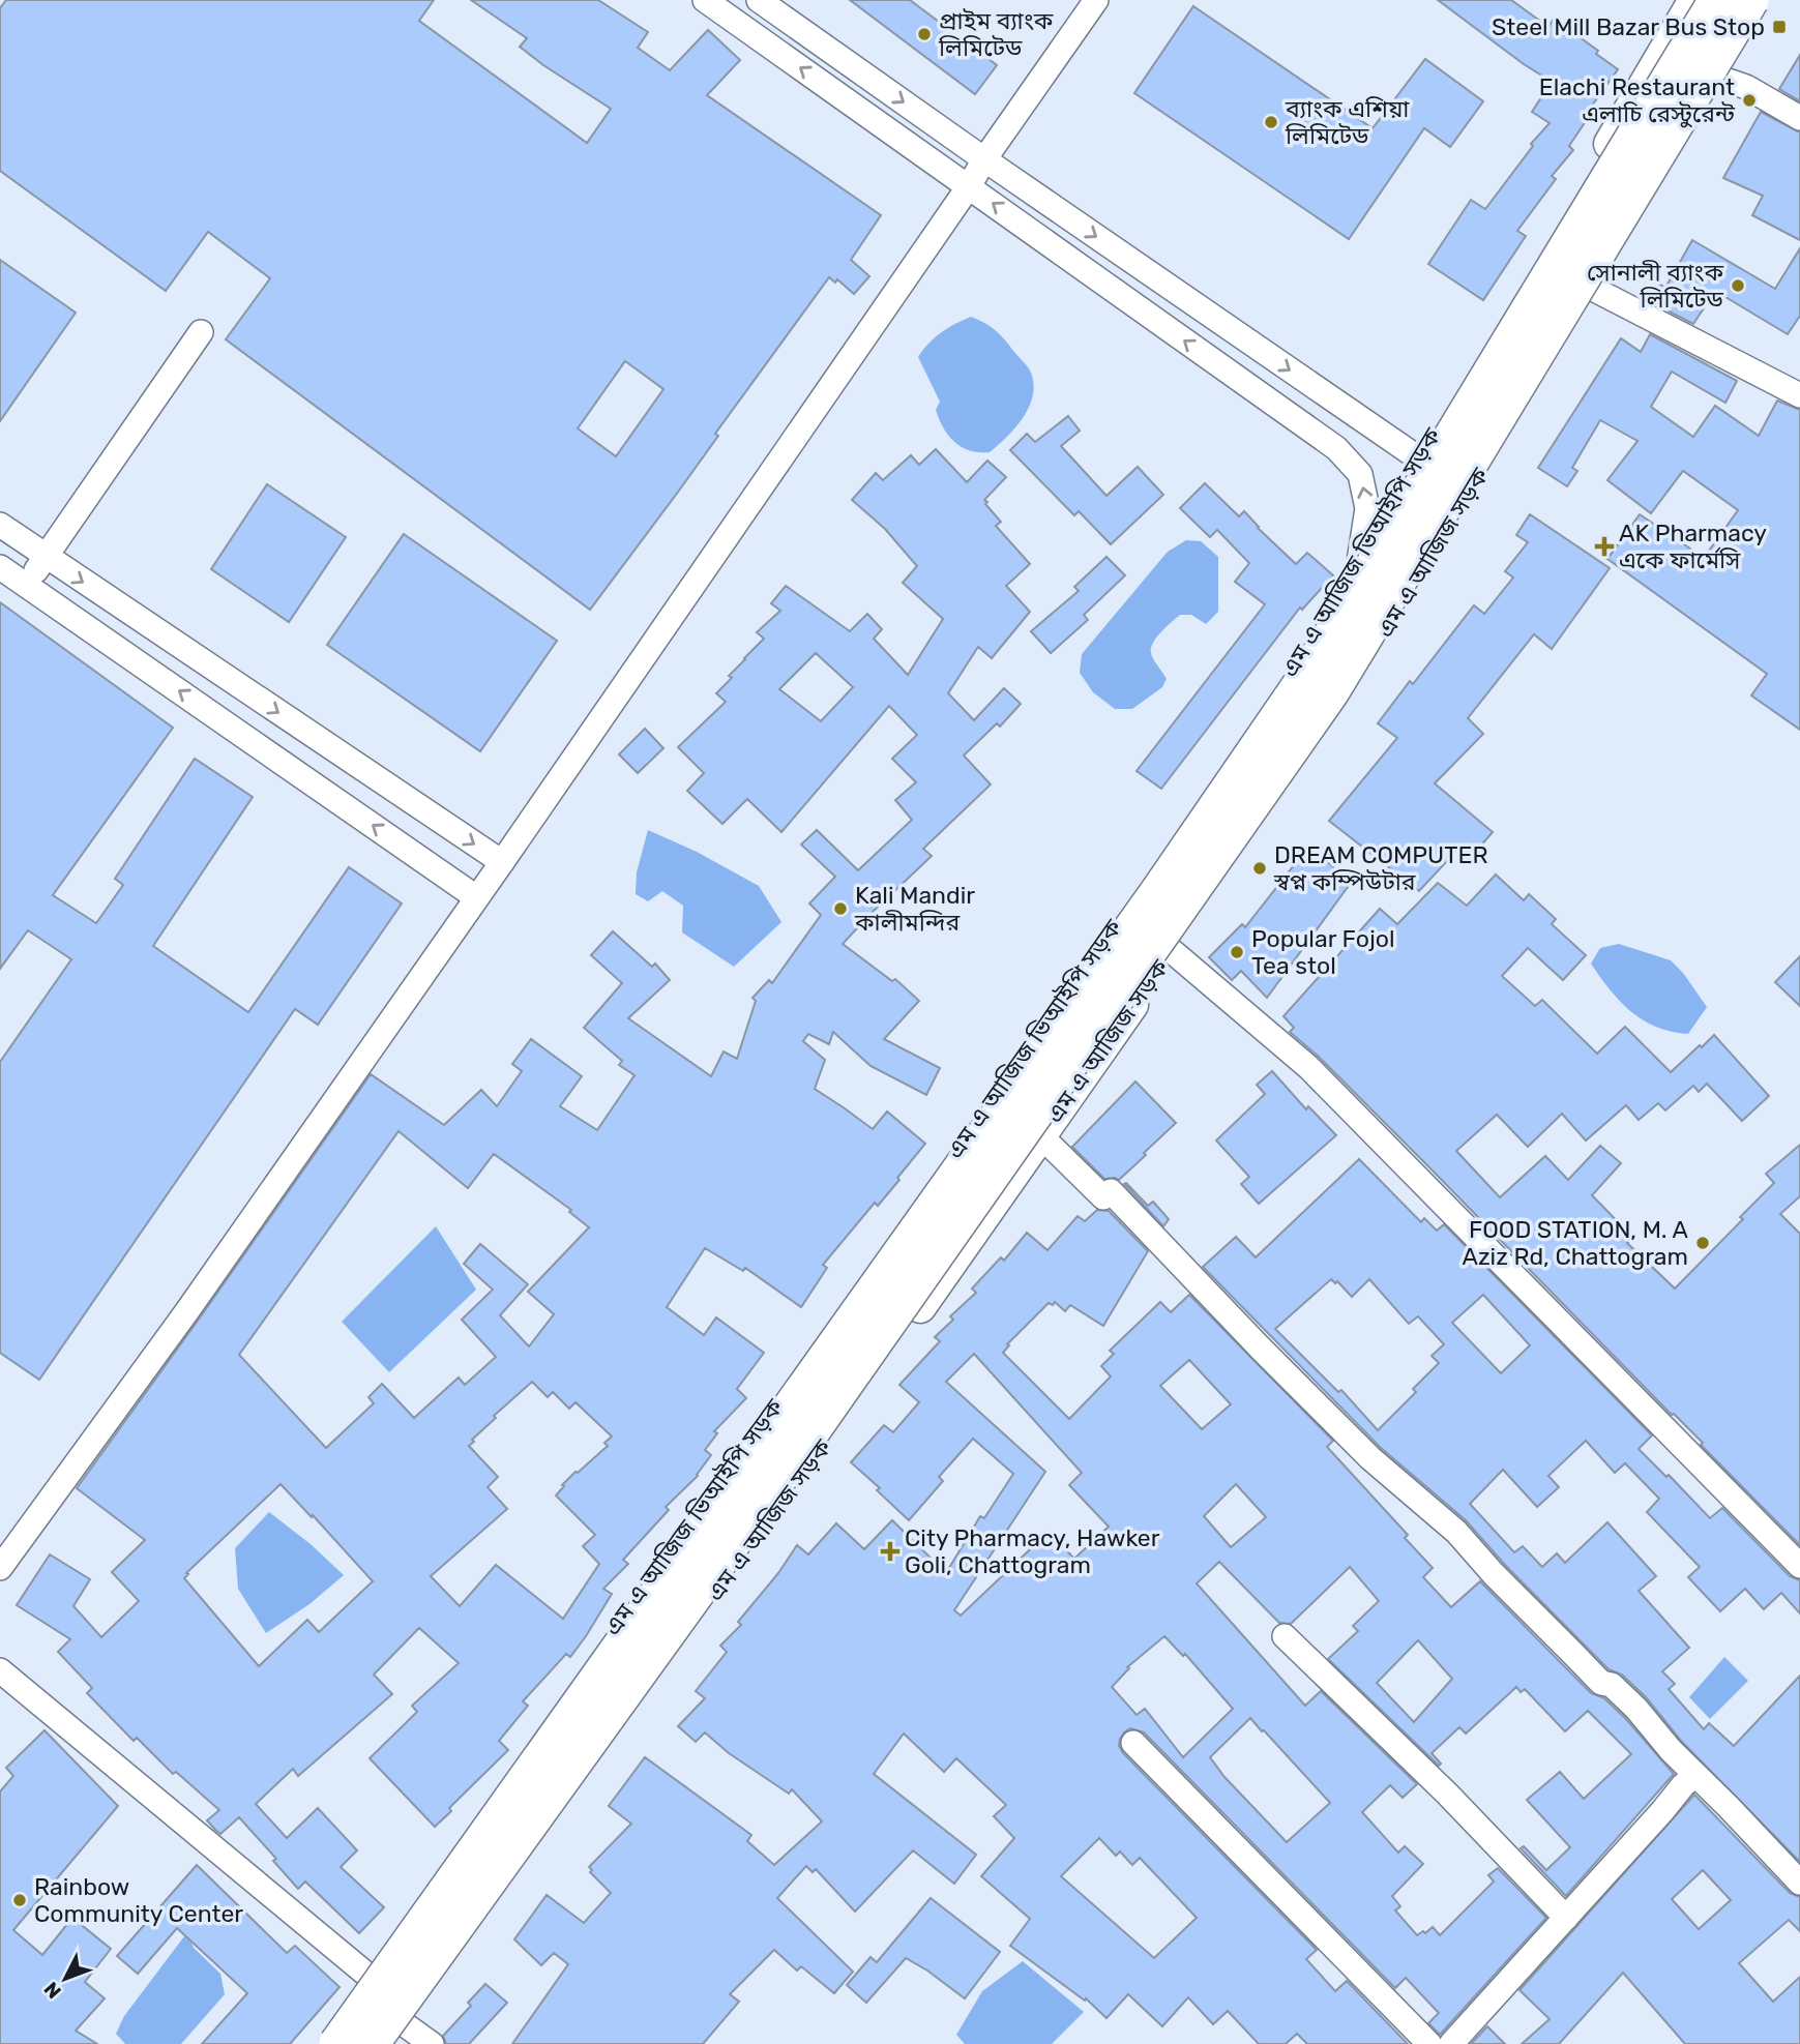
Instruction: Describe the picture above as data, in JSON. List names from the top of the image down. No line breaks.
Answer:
{"streets":{"main road":["এম এ আজিজ ভিআইপি সড়ক","এম এ আজিজ সড়ক"]},"places":{"transit":["Steel Mill Bazar Bus Stop"],"other":["প্রাইম ব্যাংক লিমিটেড","Elachi Restaurant এলাচ‌ি র‌েস্টুর‌েন্ট","ব্যাংক এশিয়া লিমিটেড","সোনালী ব্যাংক লিমিটেড","DREAM COMPUTER স্বপ্ন কম্পিউটার","Kali Mandir কালীমন্দির","Popular Fojol Tea stol","FOOD STATION, M. A Aziz Rd, Chattogram","Rainbow Community Center"],"health":["AK Pharmacy একে ফার্মেসি","City Pharmacy, Hawker Goli, Chattogram"]},"north":"bottom left"}
